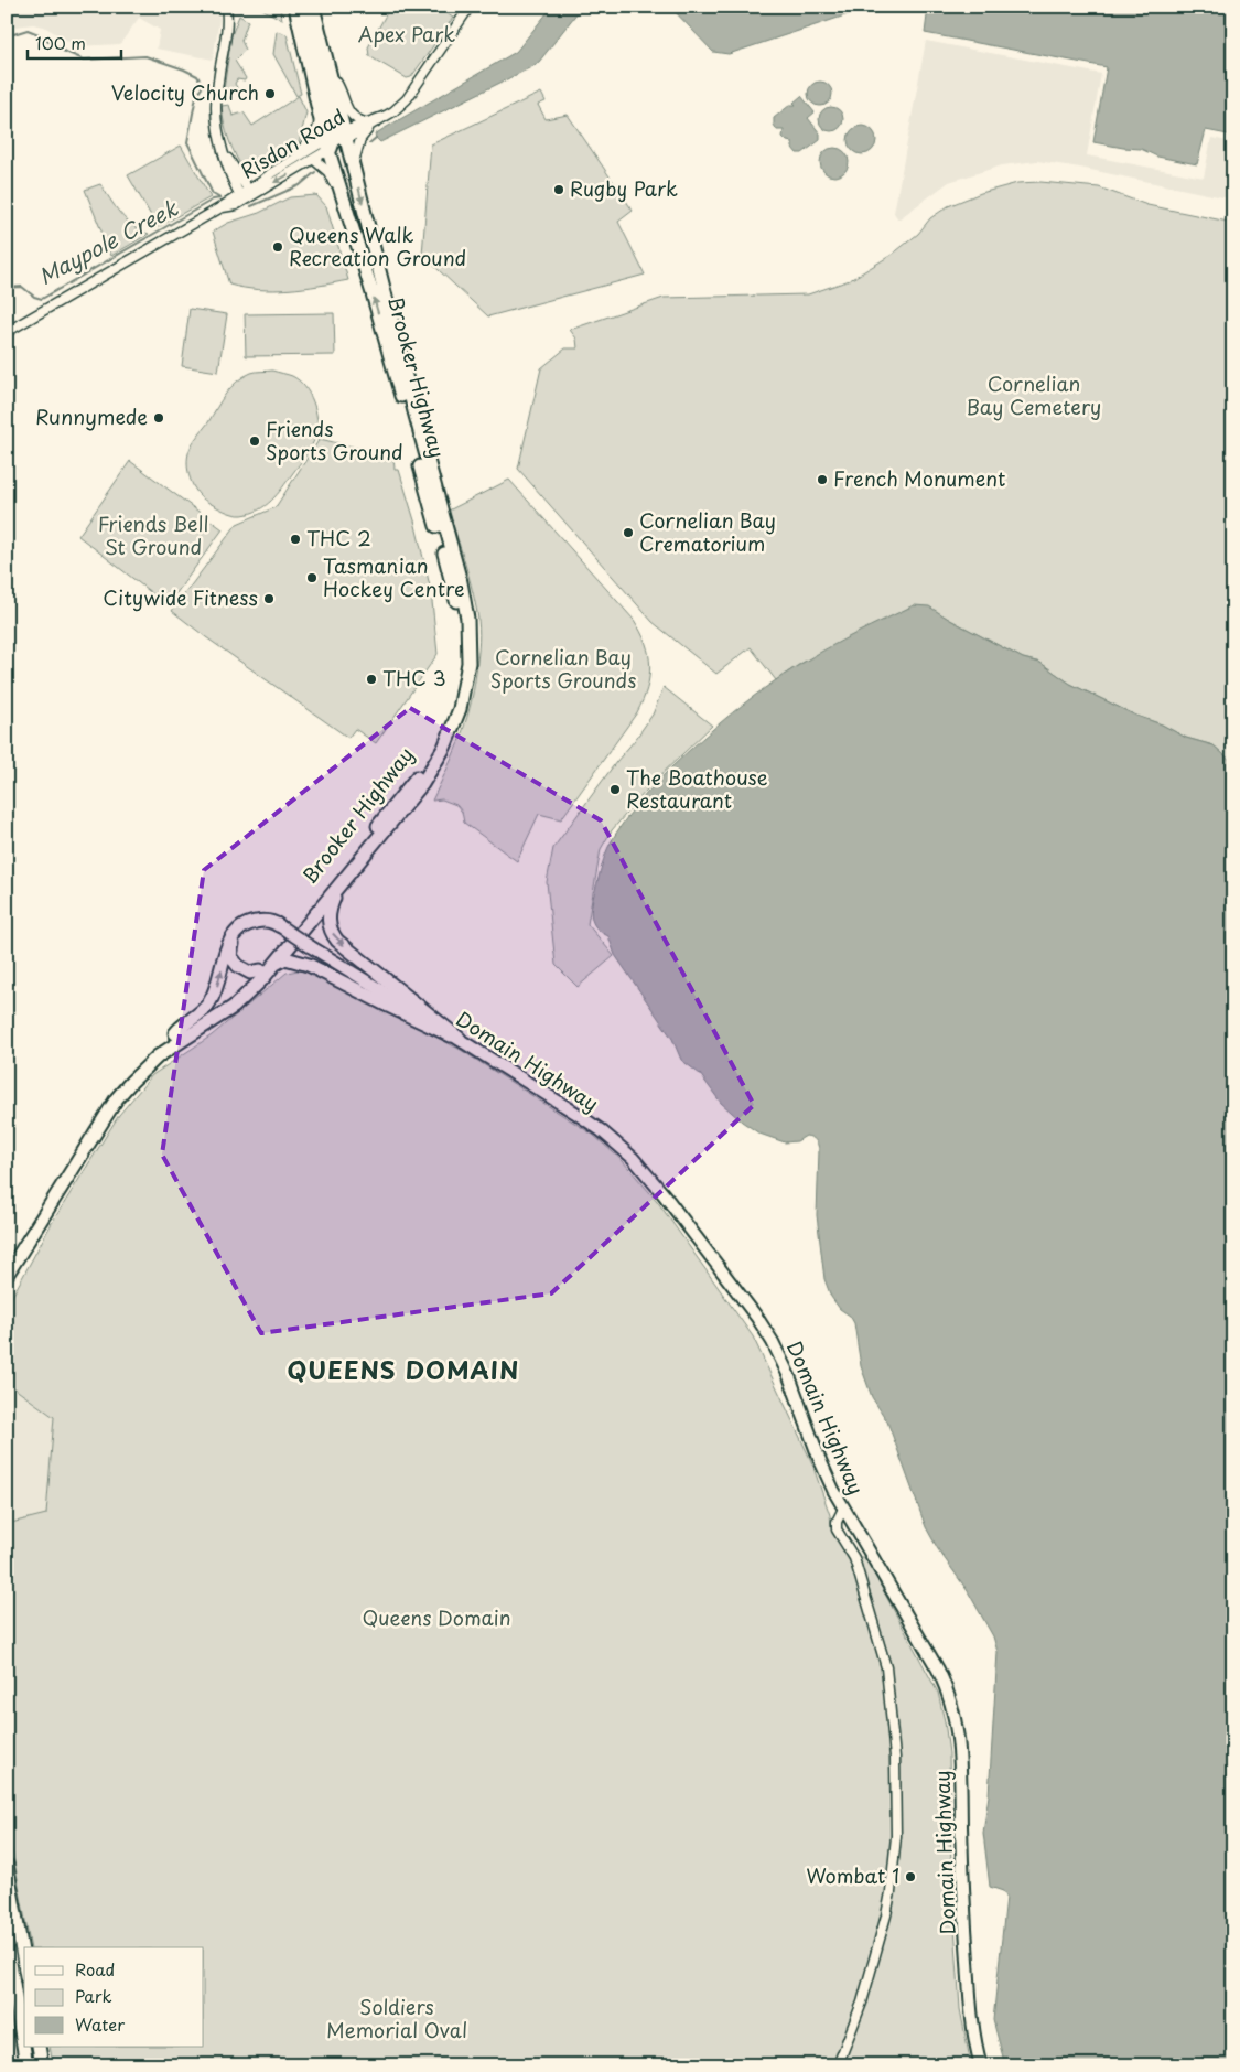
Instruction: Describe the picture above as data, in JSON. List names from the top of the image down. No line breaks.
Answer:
{"streets":{"highway":["Brooker Highway"],"main road":["Domain Highway"],"street":["Risdon Road"]},"crossings":[["Risdon Road","Brooker Highway"]],"districts":["QUEENS DOMAIN"],"water":["Maypole Creek"],"parks":["Apex Park","Cornelian Bay Cemetery","Friends Bell St Ground","Cornelian Bay Sports Grounds","Queens Domain","Soldiers Memorial Oval"],"places":["Velocity Church","Rugby Park","Queens Walk Recreation Ground","Runnymede","Friends Sports Ground","French Monument","Cornelian Bay Crematorium","THC 2","Tasmanian Hockey Centre","Citywide Fitness","THC 3","The Boathouse Restaurant","Wombat 1"],"legend":["Road","Park","Water"],"scale_bar":"100 m"}
